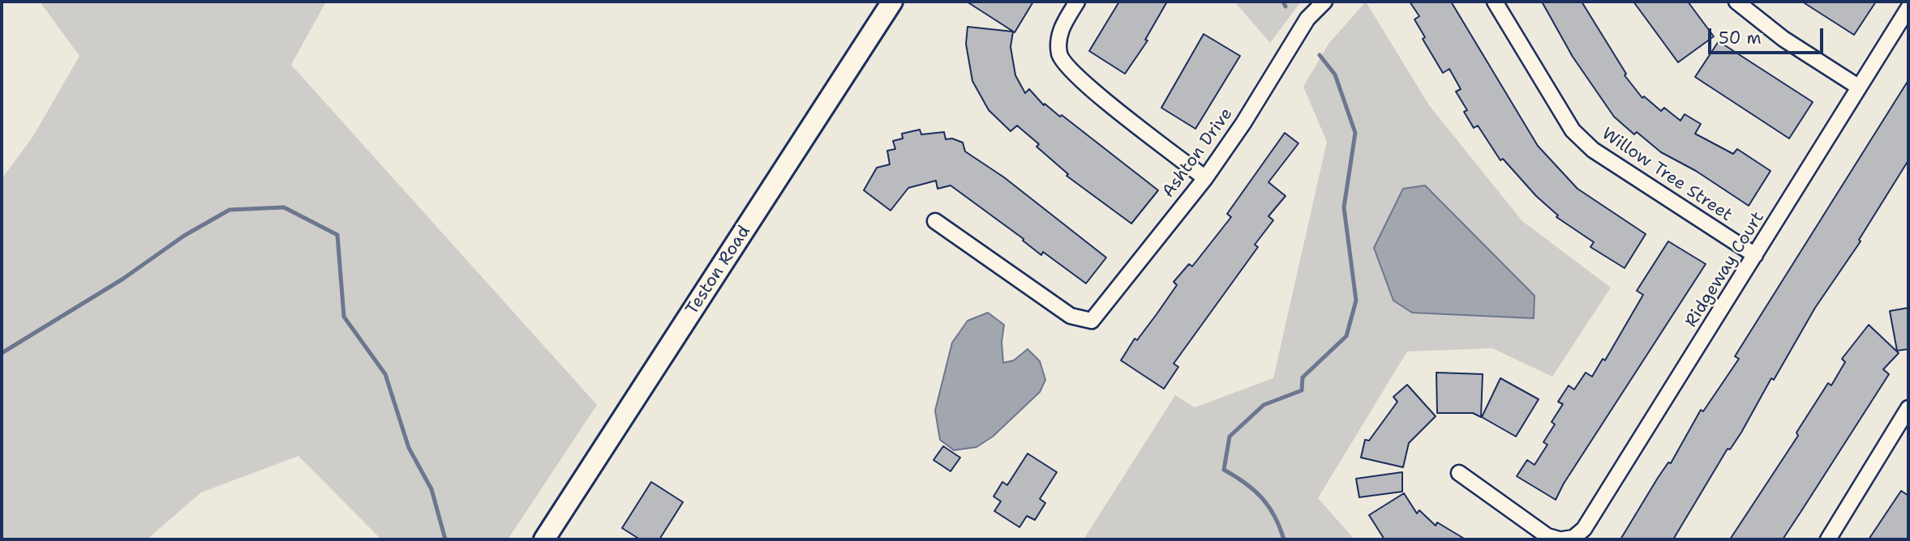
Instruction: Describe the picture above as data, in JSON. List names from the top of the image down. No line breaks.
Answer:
{"streets":{"main road":["Teston Road"],"street":["Ashton Drive","Willow Tree Street","Ridgeway Court"]},"crossings":[["Willow Tree Street","Ridgeway Court"]],"scale_bar":"50 m"}
